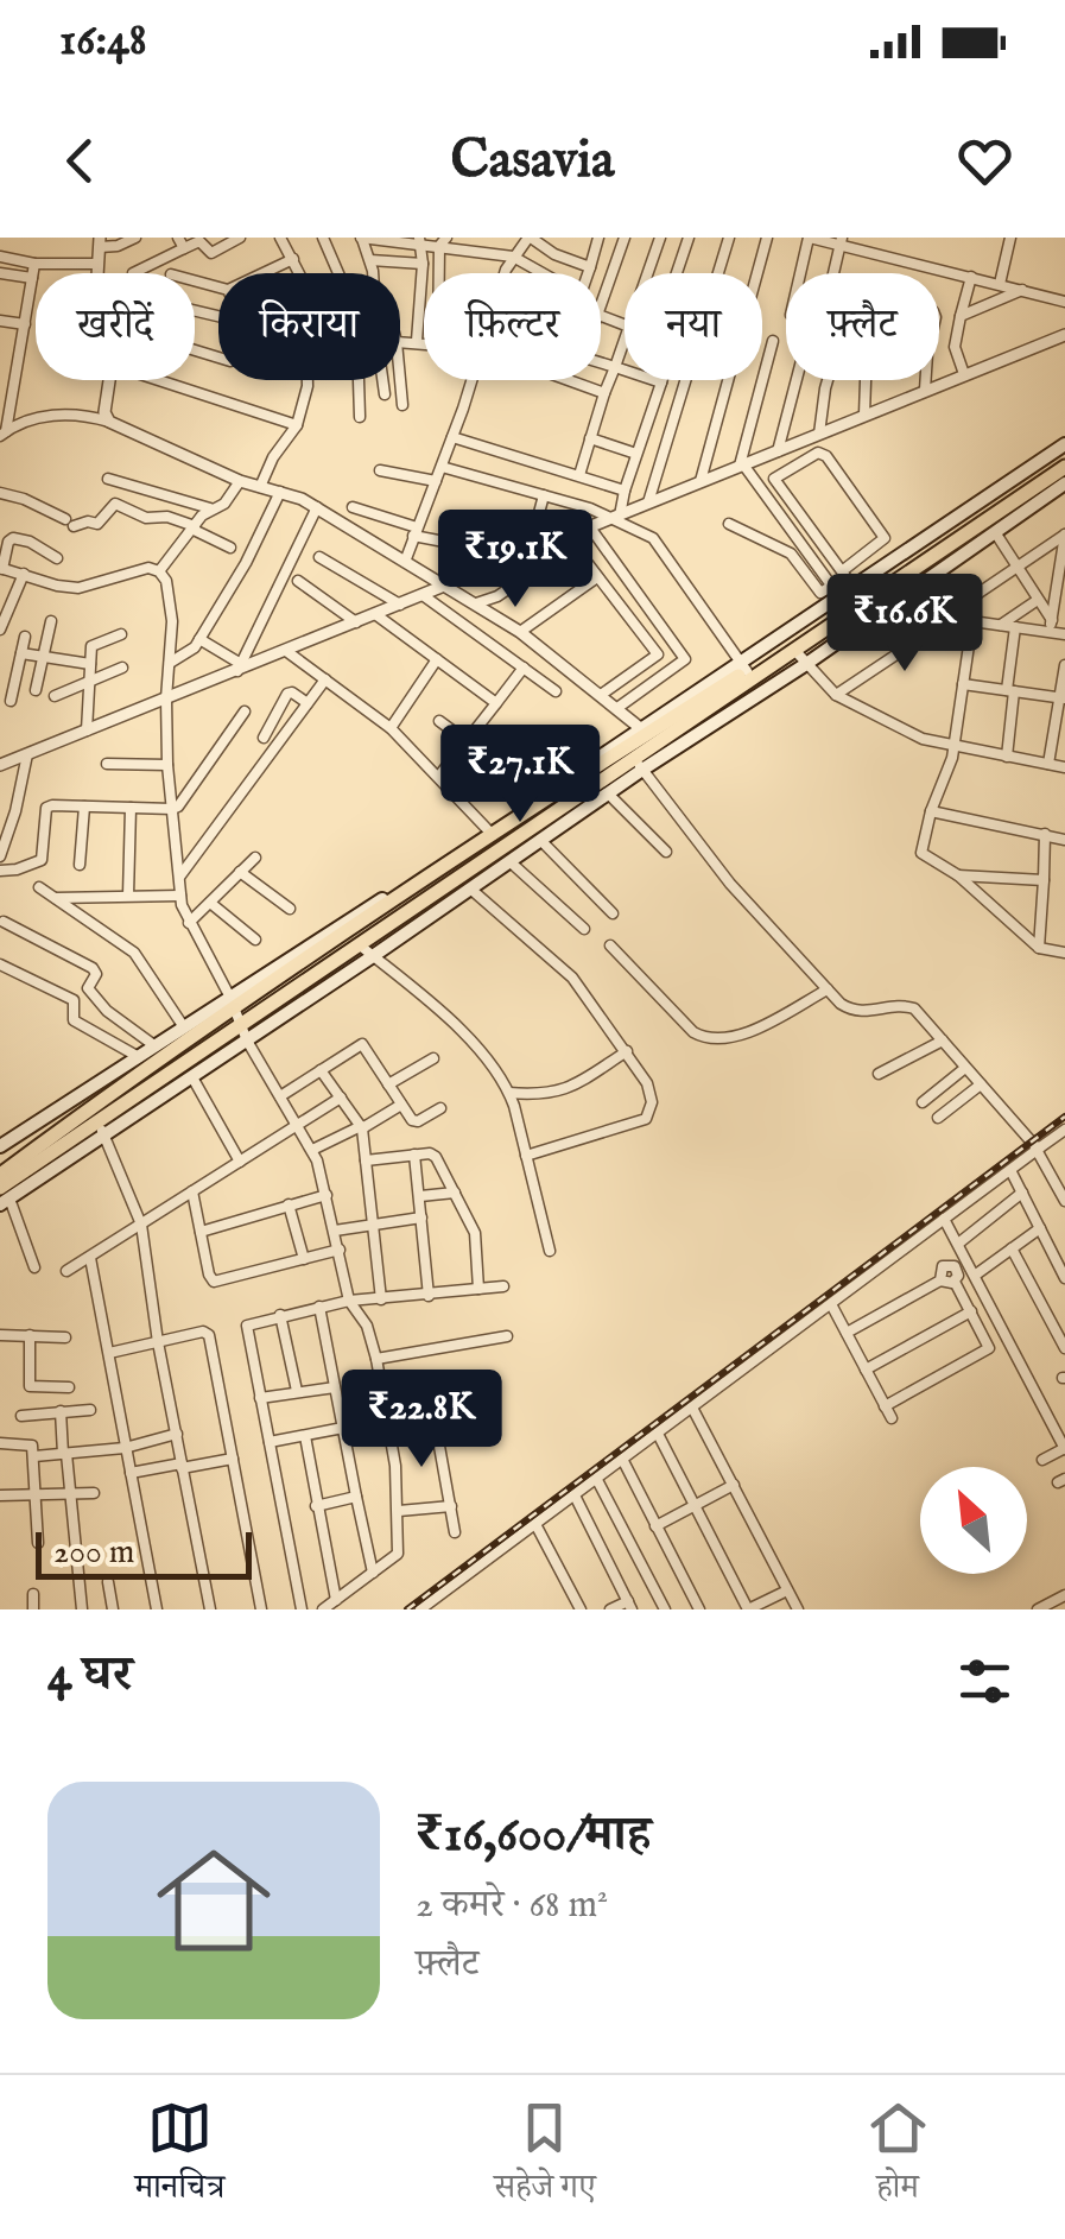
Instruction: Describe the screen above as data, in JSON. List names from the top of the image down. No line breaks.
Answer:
{"scale_bar":"200 m","north":"top left","page":{"status":"16:48","header":"Casavia","chip":["खरीदें","किराया","फ़िल्टर","नया","फ़्लैट"],"price":["₹19.1K","₹16.6K","₹27.1K","₹22.8K"],"scale":"200 m","heading":"4 घर","list":[{"name":"₹16,600/माह","note":"2 कमरे · 68 m² · फ़्लैट"}],"tabs":["मानचित्र","सहेजे गए","होम"]}}
